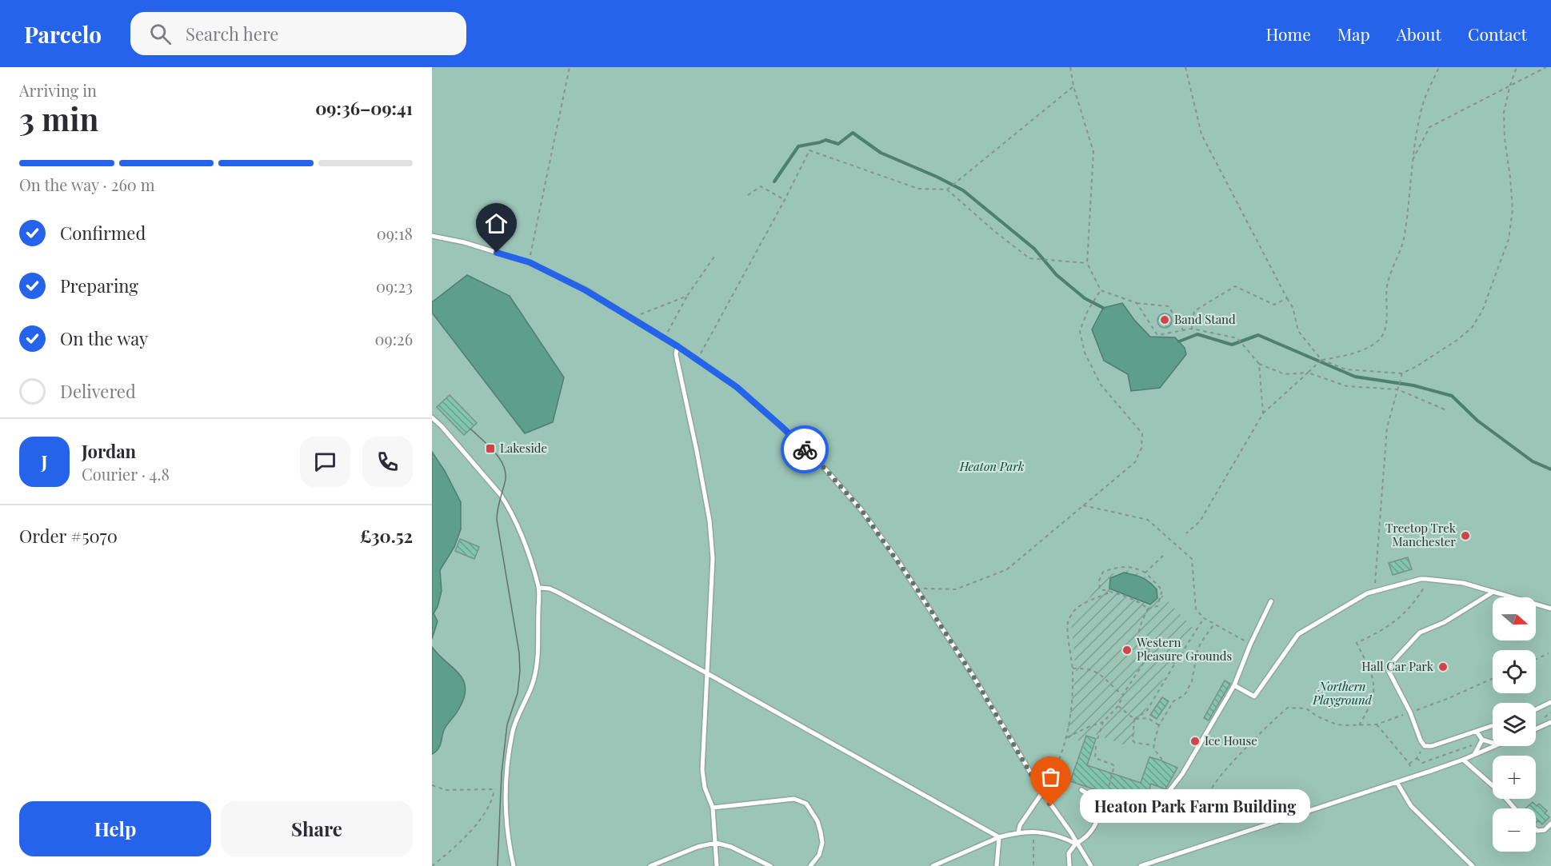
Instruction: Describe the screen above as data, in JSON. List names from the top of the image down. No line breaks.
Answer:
{"parks":["Heaton Park","Northern Playground"],"places":{"other":["Band Stand","Treetop Trek Manchester","Western Pleasure Grounds","Hall Car Park","Ice House","Heaton Park Farm Building"],"transit":["Lakeside"]},"north":"right","page":{"header":"Parcelo","search":"Search here","nav":["Home","Map","About","Contact"],"heading":["3 min","Arriving in","09:36–09:41"],"panel":["Jordan","Courier · 4.8","Order #5070","£30.52"],"bar":"On the way · 260 m","list":[["Confirmed","09:18"],["Preparing","09:23"],["On the way","09:26"],"Delivered"],"round":"J","map_buttons":["+","−"],"bubble":"Heaton Park Farm Building","buttons":["Help","Share"]}}
